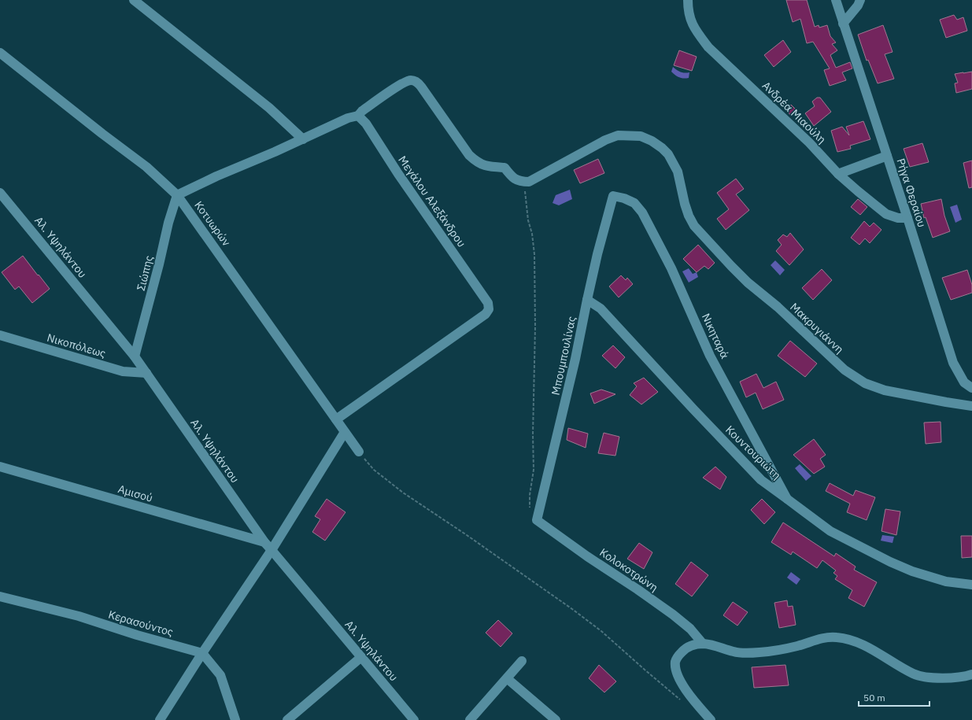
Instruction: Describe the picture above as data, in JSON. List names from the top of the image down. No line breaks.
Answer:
{"streets":{"street":["Ανδρέα Μιαούλη","Ρήγα Φεραίου","Μεγάλου Αλεξάνδρου","Κοτυωρών","Αλ. Υψηλάντου","Σιώπης","Μακρυγιάννη","Νικηταρά","Νικοπόλεως","Μπουμπουλίνας","Κουντουριώτη","Αμισού","Κολοκοτρώνη","Κερασούντος"]},"crossings":[["Ανδρέα Μιαούλη","Ρήγα Φεραίου"],["Μεγάλου Αλεξάνδρου","Κοτυωρών"],["Κοτυωρών","Σιώπης"],["Αλ. Υψηλάντου","Σιώπης"],["Αλ. Υψηλάντου","Νικοπόλεως"],["Αλ. Υψηλάντου","Αμισού"],["Νικηταρά","Μπουμπουλίνας"],["Νικηταρά","Κουντουριώτη"],["Μπουμπουλίνας","Κουντουριώτη"],["Μπουμπουλίνας","Κολοκοτρώνη"]],"scale_bar":"50 m"}
